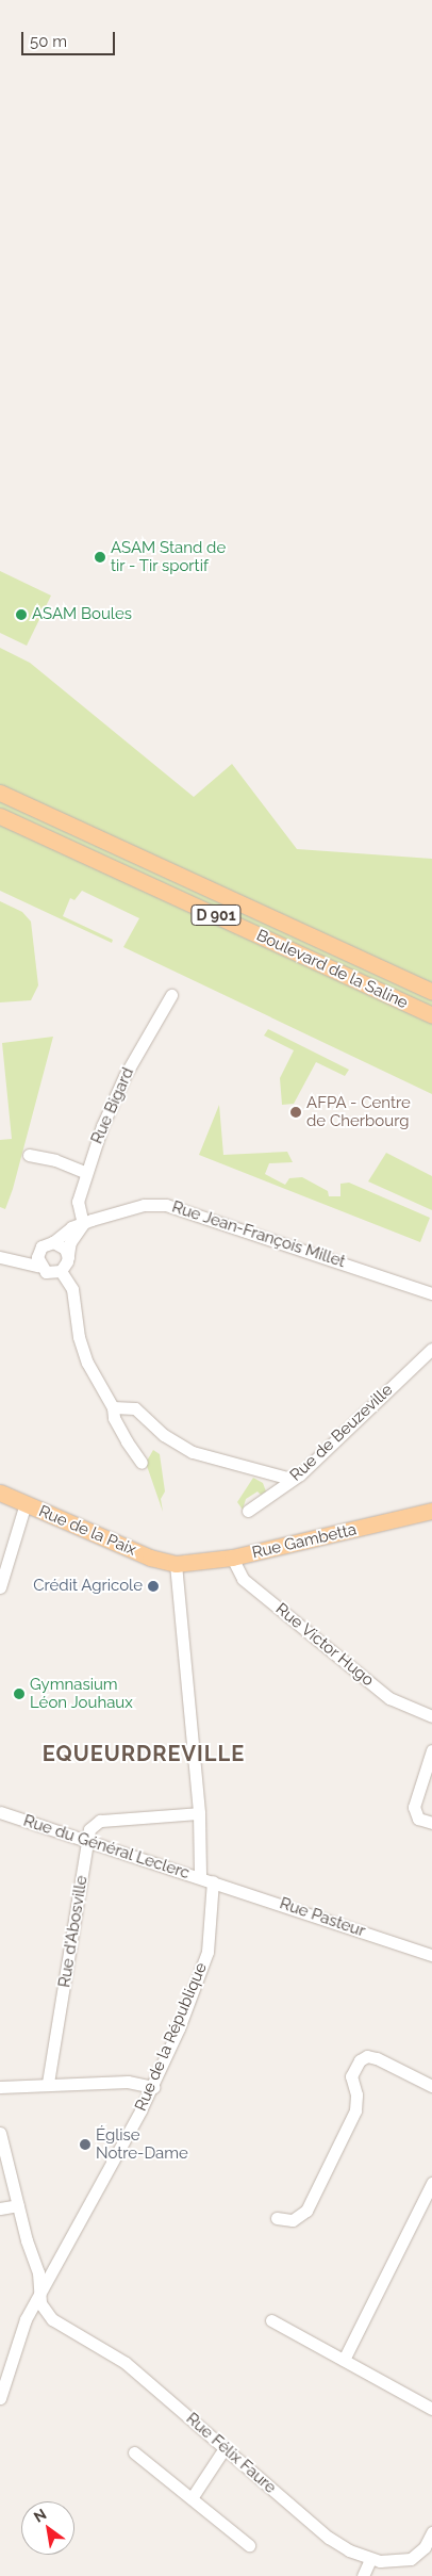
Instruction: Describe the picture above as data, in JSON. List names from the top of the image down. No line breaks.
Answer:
{"streets":{"main road":["D 901","Boulevard de la Saline","Rue de la Paix","Rue Gambetta"],"street":["Rue Bigard","Rue Jean-François Millet","Rue de Beuzeville","Rue Victor Hugo","Rue du Général Leclerc","Rue Pasteur","Rue d'Abosville","Rue de la République","Rue Félix Faure"]},"crossings":[["Rue Bigard","Rue Jean-François Millet"],["Rue de la Paix","Rue Gambetta"],["Rue Gambetta","Rue Victor Hugo"],["Rue du Général Leclerc","Rue Pasteur"],["Rue du Général Leclerc","Rue d'Abosville"],["Rue du Général Leclerc","Rue de la République"],["Rue Pasteur","Rue de la République"],["Rue de la République","Rue Félix Faure"]],"districts":["EQUEURDREVILLE"],"places":["ASAM Stand de tir - Tir sportif","ASAM Boules","AFPA - Centre de Cherbourg","Crédit Agricole","Gymnasium Léon Jouhaux","Église Notre-Dame"],"scale_bar":"50 m","north":"top left"}
